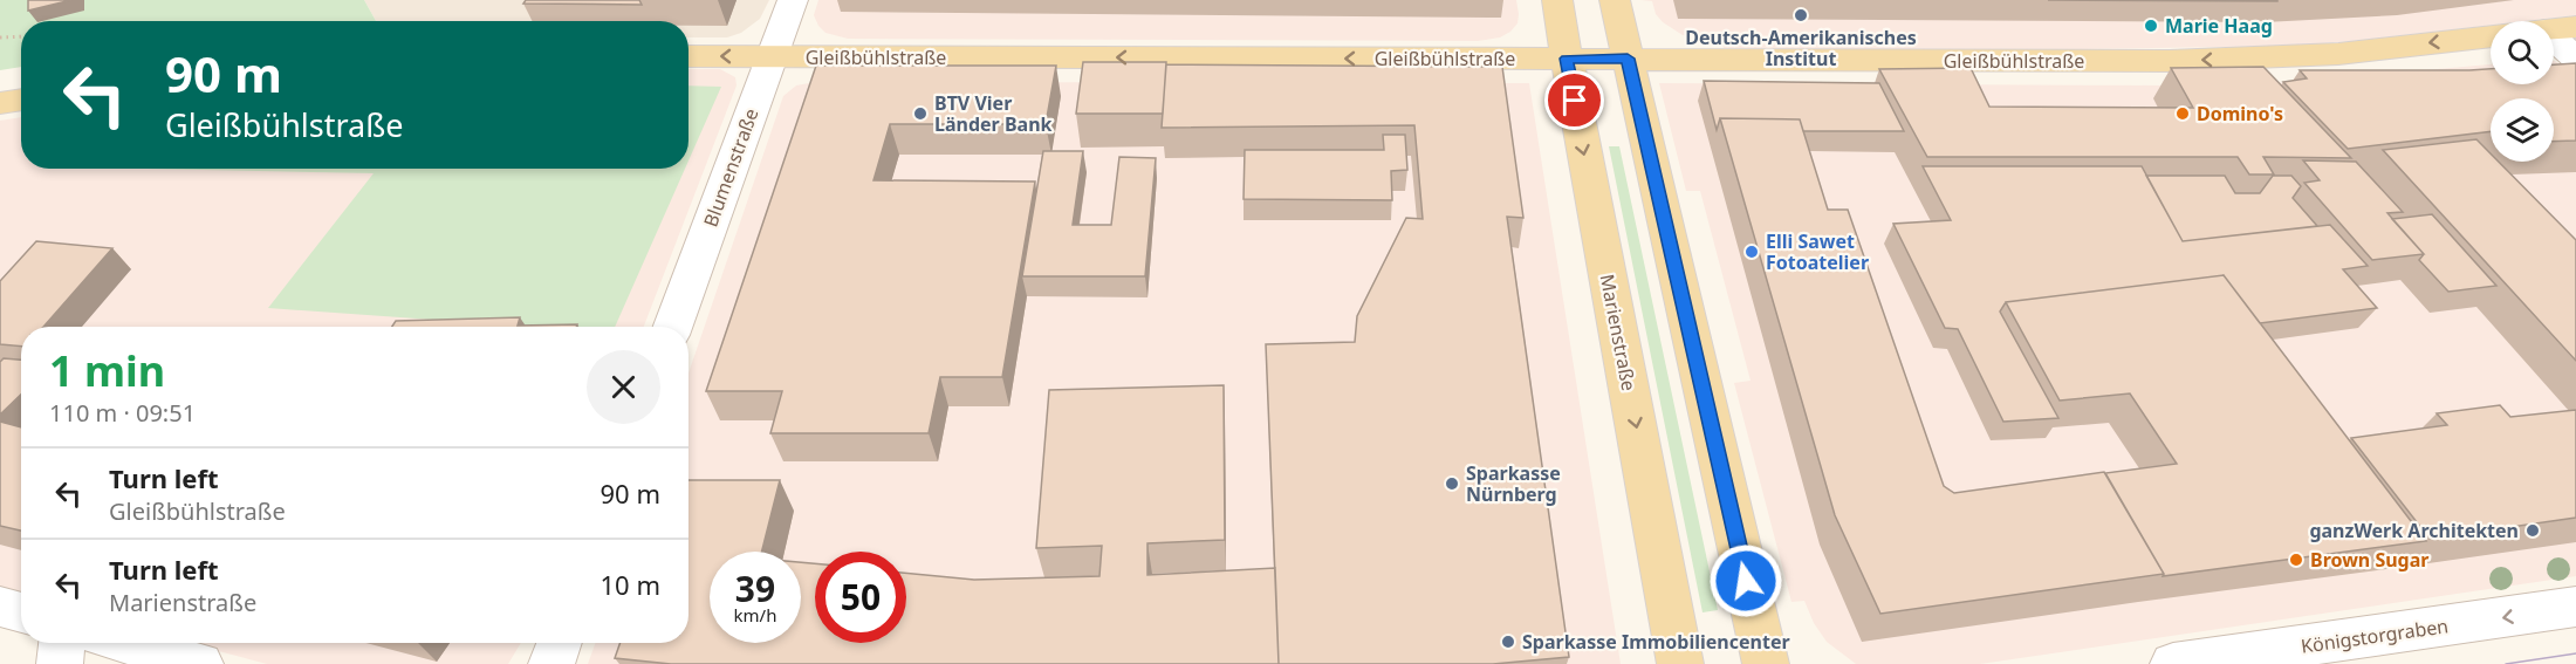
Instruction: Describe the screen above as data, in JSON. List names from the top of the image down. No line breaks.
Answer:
{"streets":{"main road":["Gleißbühlstraße","Marienstraße"],"street":["Blumenstraße","Königstorgraben"]},"crossings":[["Gleißbühlstraße","Blumenstraße"],["Gleißbühlstraße","Marienstraße"]],"one_way":["Gleißbühlstraße","Königstorgraben"],"places":["Deutsch-Amerikanisches Institut","Marie Haag","BTV Vier Länder Bank","Domino's","Elli Sawet Fotoatelier","Sparkasse Nürnberg","ganzWerk Architekten","Brown Sugar","Sparkasse Immobiliencenter"],"page":{"turn":["90 m","Gleißbühlstraße"],"heading":["1 min","110 m · 09:51"],"list":[{"name":"Turn left","note":"Gleißbühlstraße","value":"90 m"},{"name":"Turn left","note":"Marienstraße","value":"10 m"}],"speed":"39 km/h","limit":"50"}}
